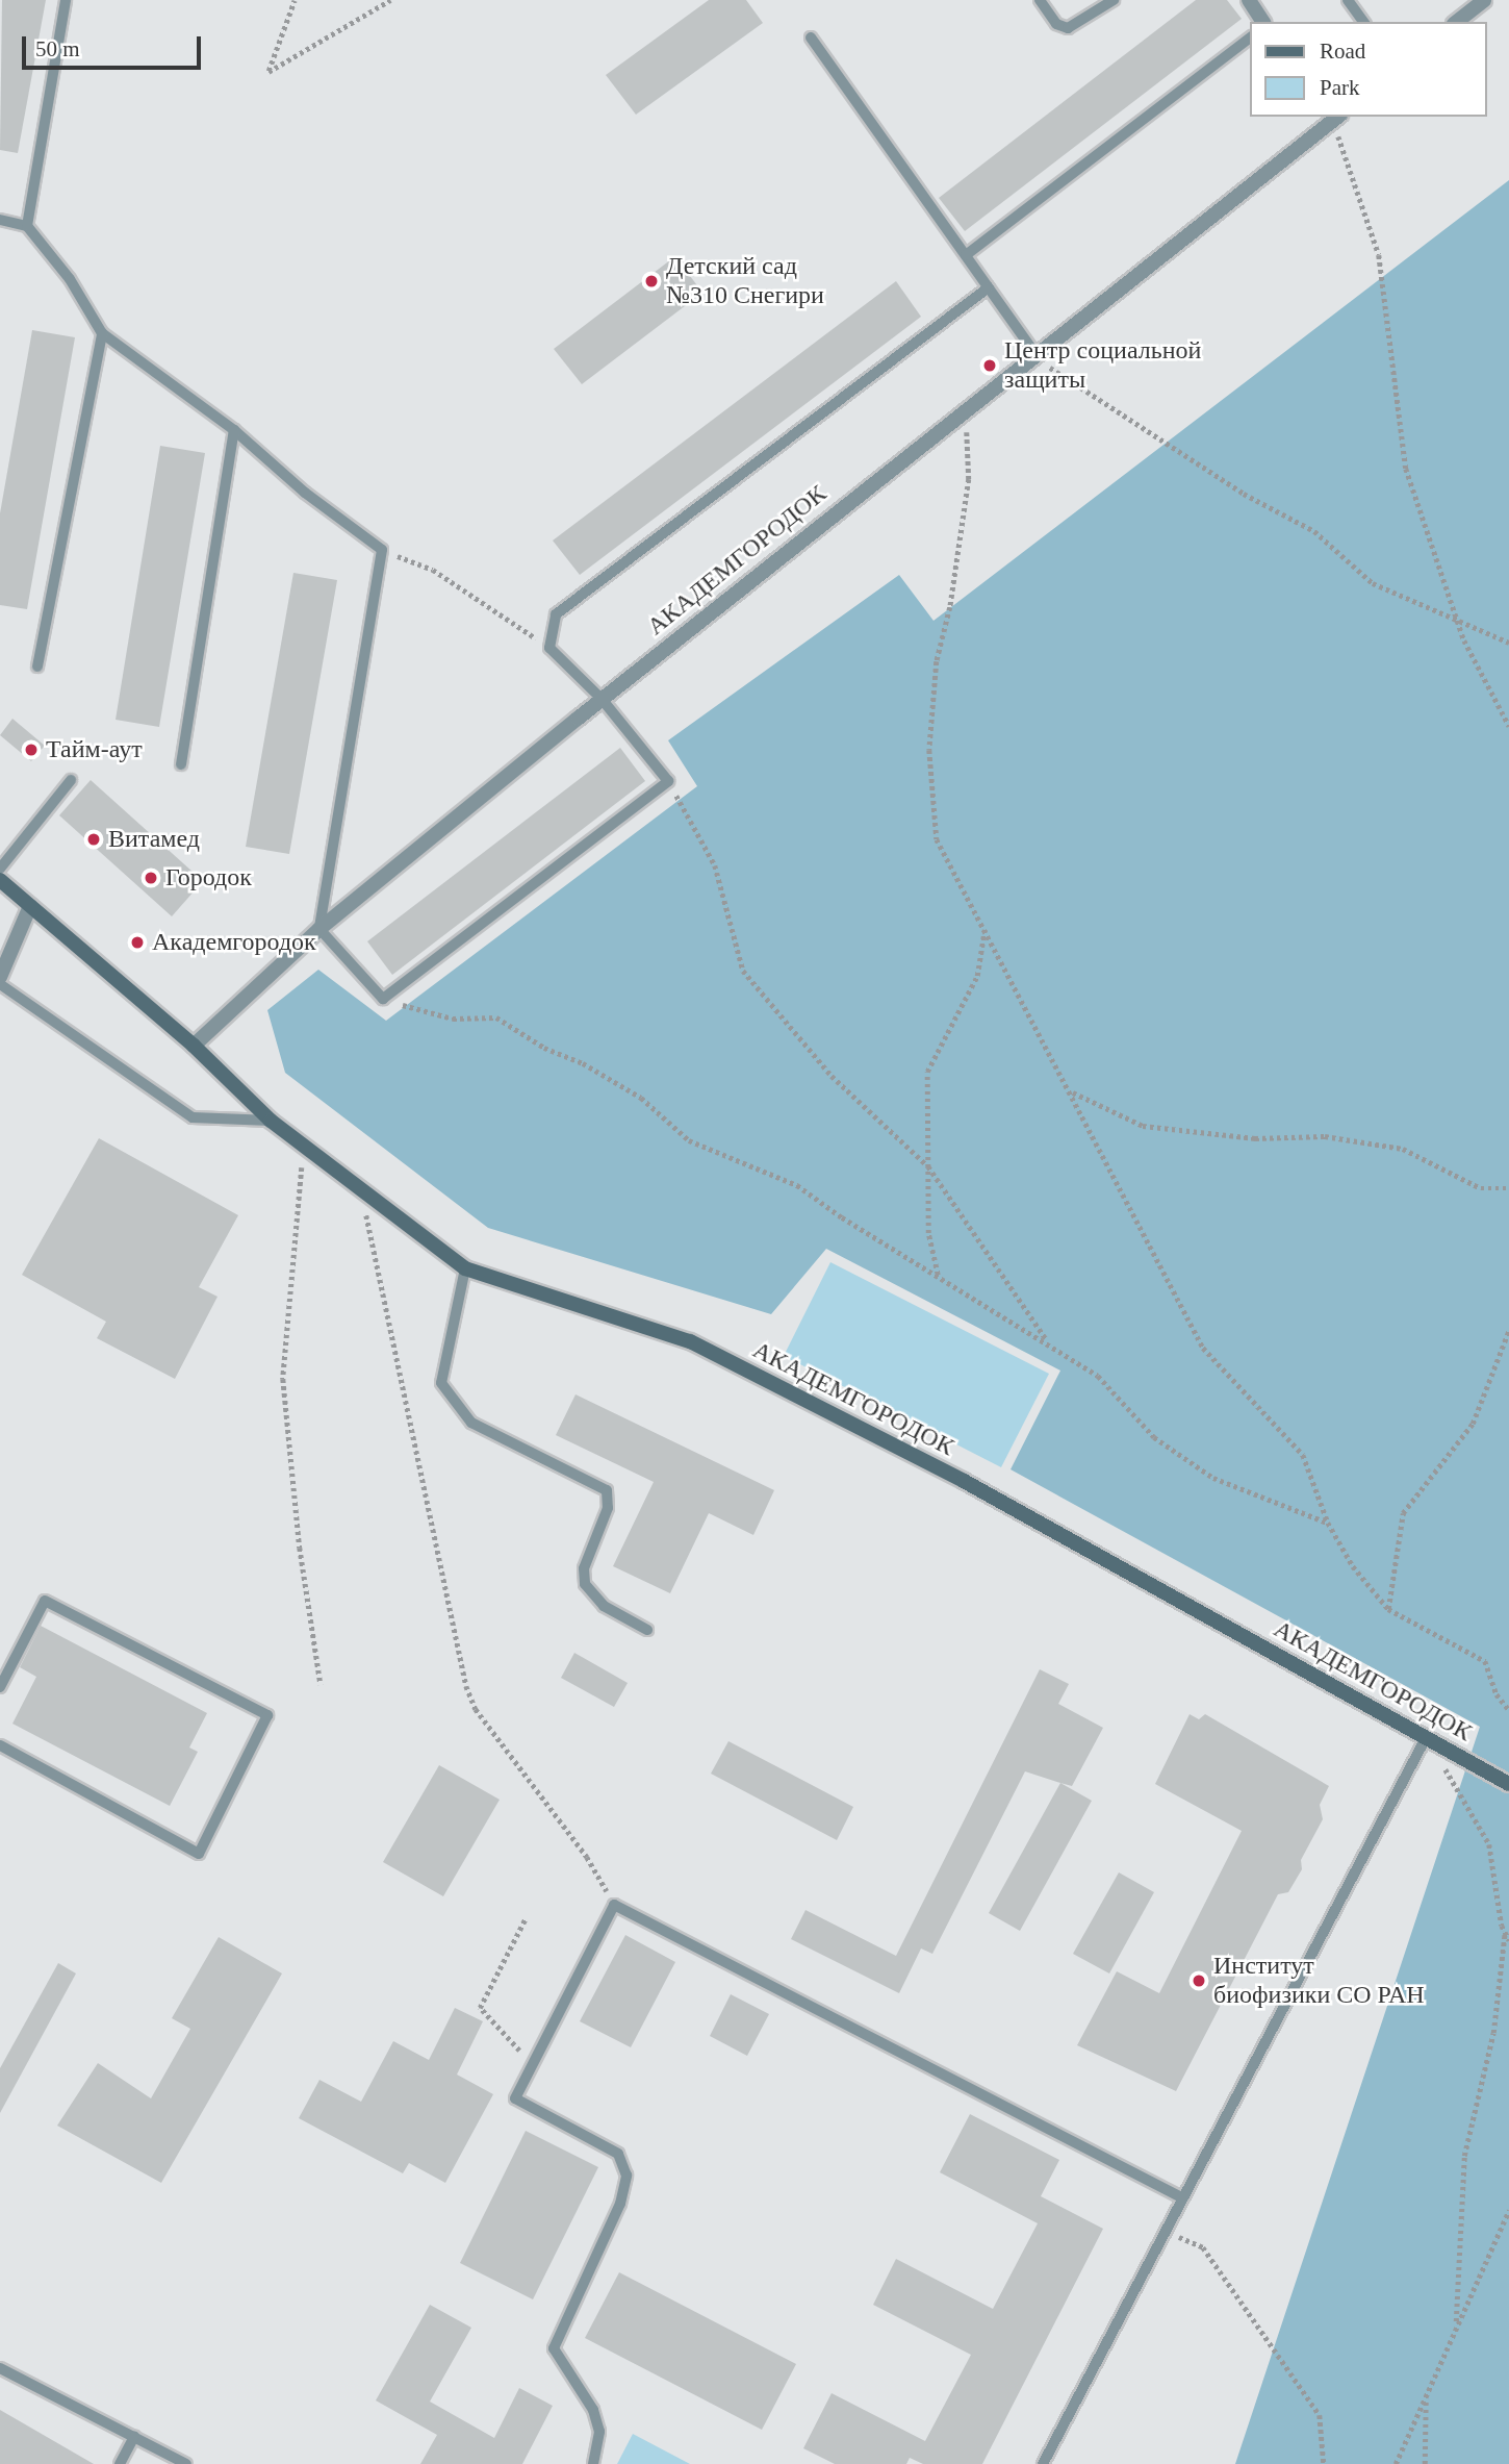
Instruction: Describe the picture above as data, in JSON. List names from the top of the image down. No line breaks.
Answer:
{"streets":{"street":["АКАДЕМГОРОДОК"]},"places":["Детский сад №310 Снегири","Центр социальной защиты","Тайм-аут","Витамед","Городок","Академгородок","Институт биофизики СО РАН"],"legend":["Road","Park"],"scale_bar":"50 m"}
